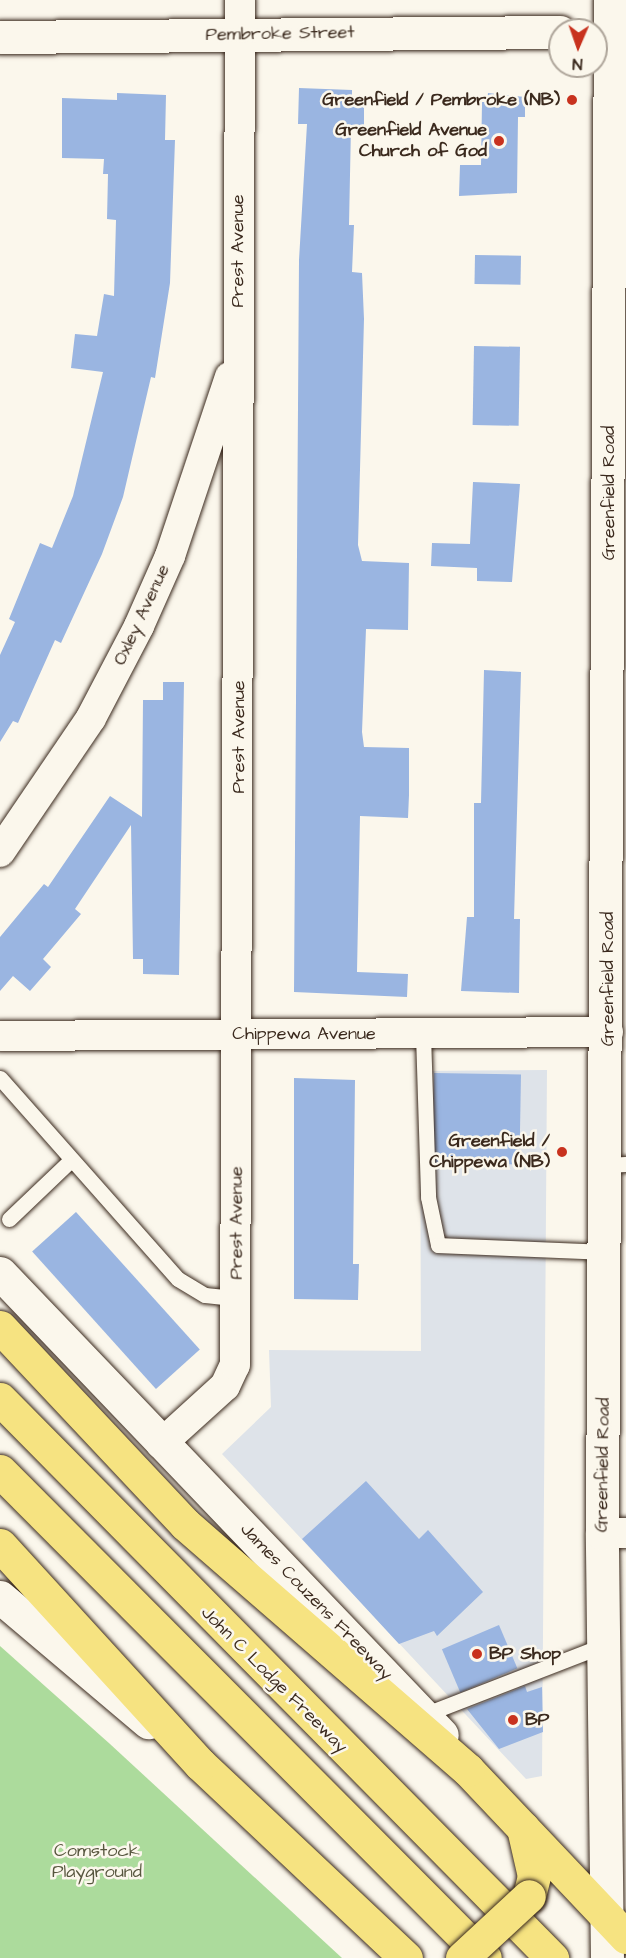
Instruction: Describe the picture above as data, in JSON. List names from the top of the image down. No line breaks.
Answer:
{"streets":{"main road":["Pembroke Street","Greenfield Road","James Couzens Freeway","John C Lodge Freeway"],"street":["Prest Avenue","Oxley Avenue","Chippewa Avenue"]},"crossings":[["Pembroke Street","Prest Avenue"],["Prest Avenue","Oxley Avenue"],["Prest Avenue","Chippewa Avenue"],["Prest Avenue","James Couzens Freeway"],["Greenfield Road","Chippewa Avenue"],["Greenfield Road","James Couzens Freeway"]],"parks":["Comstock Playground"],"places":["Greenfield / Pembroke (NB)","Greenfield Avenue Church of God","Greenfield / Chippewa (NB)","BP Shop","BP"],"north":"bottom"}
